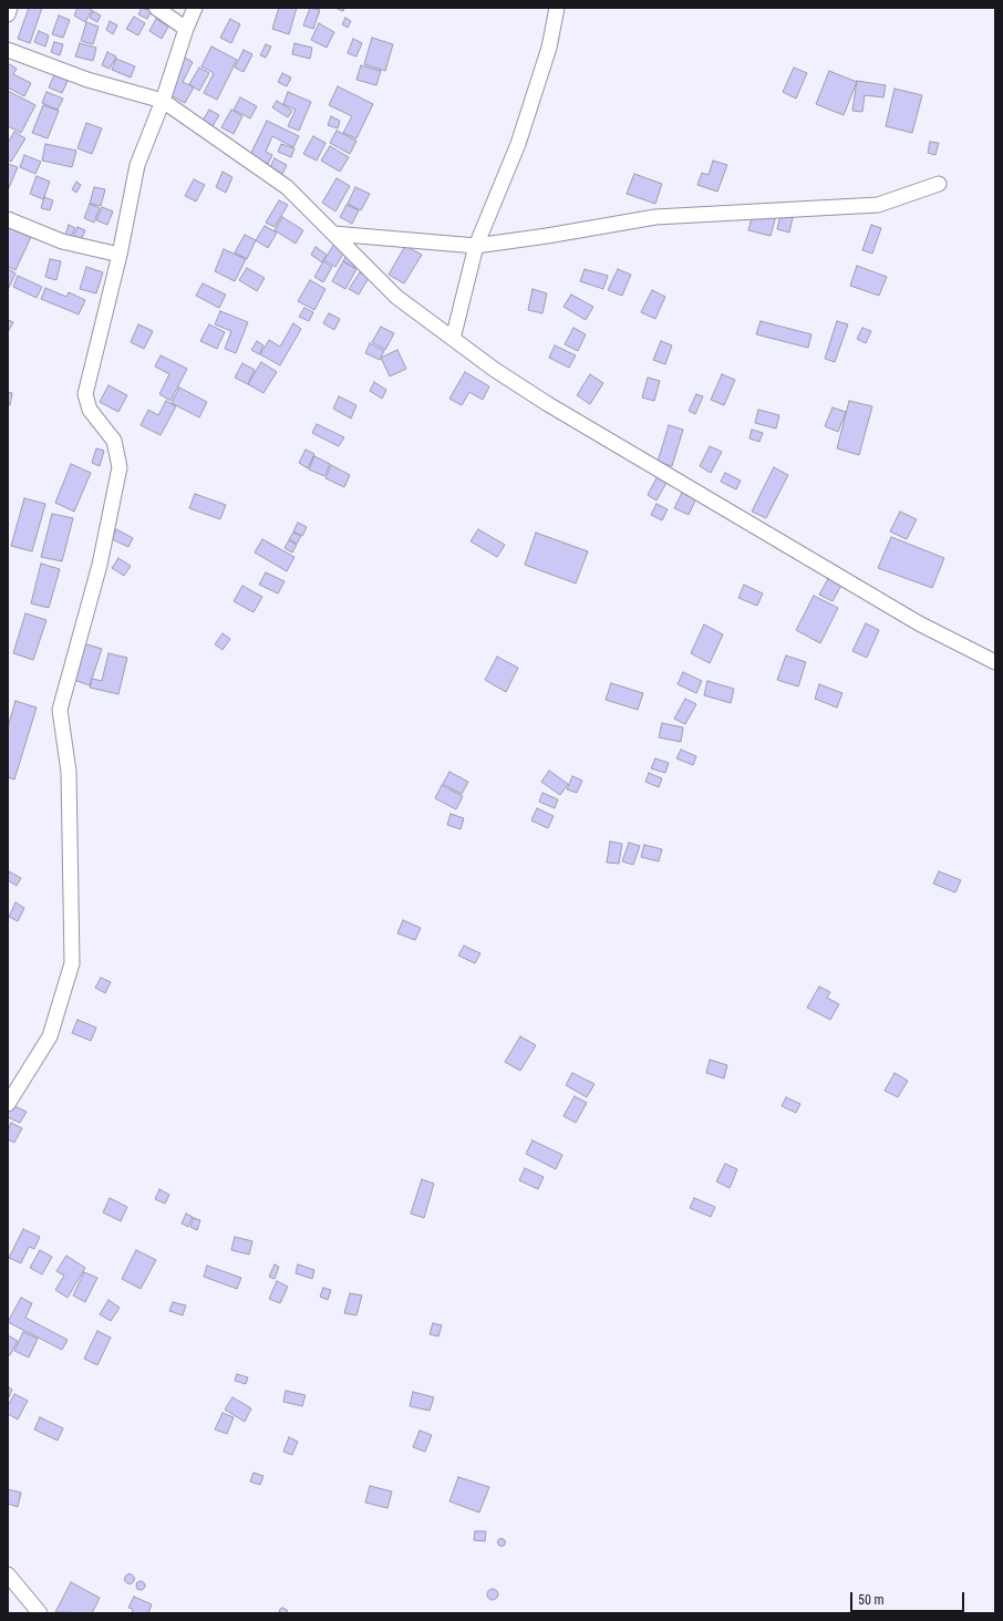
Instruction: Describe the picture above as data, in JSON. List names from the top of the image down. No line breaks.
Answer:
{"scale_bar":"50 m"}
